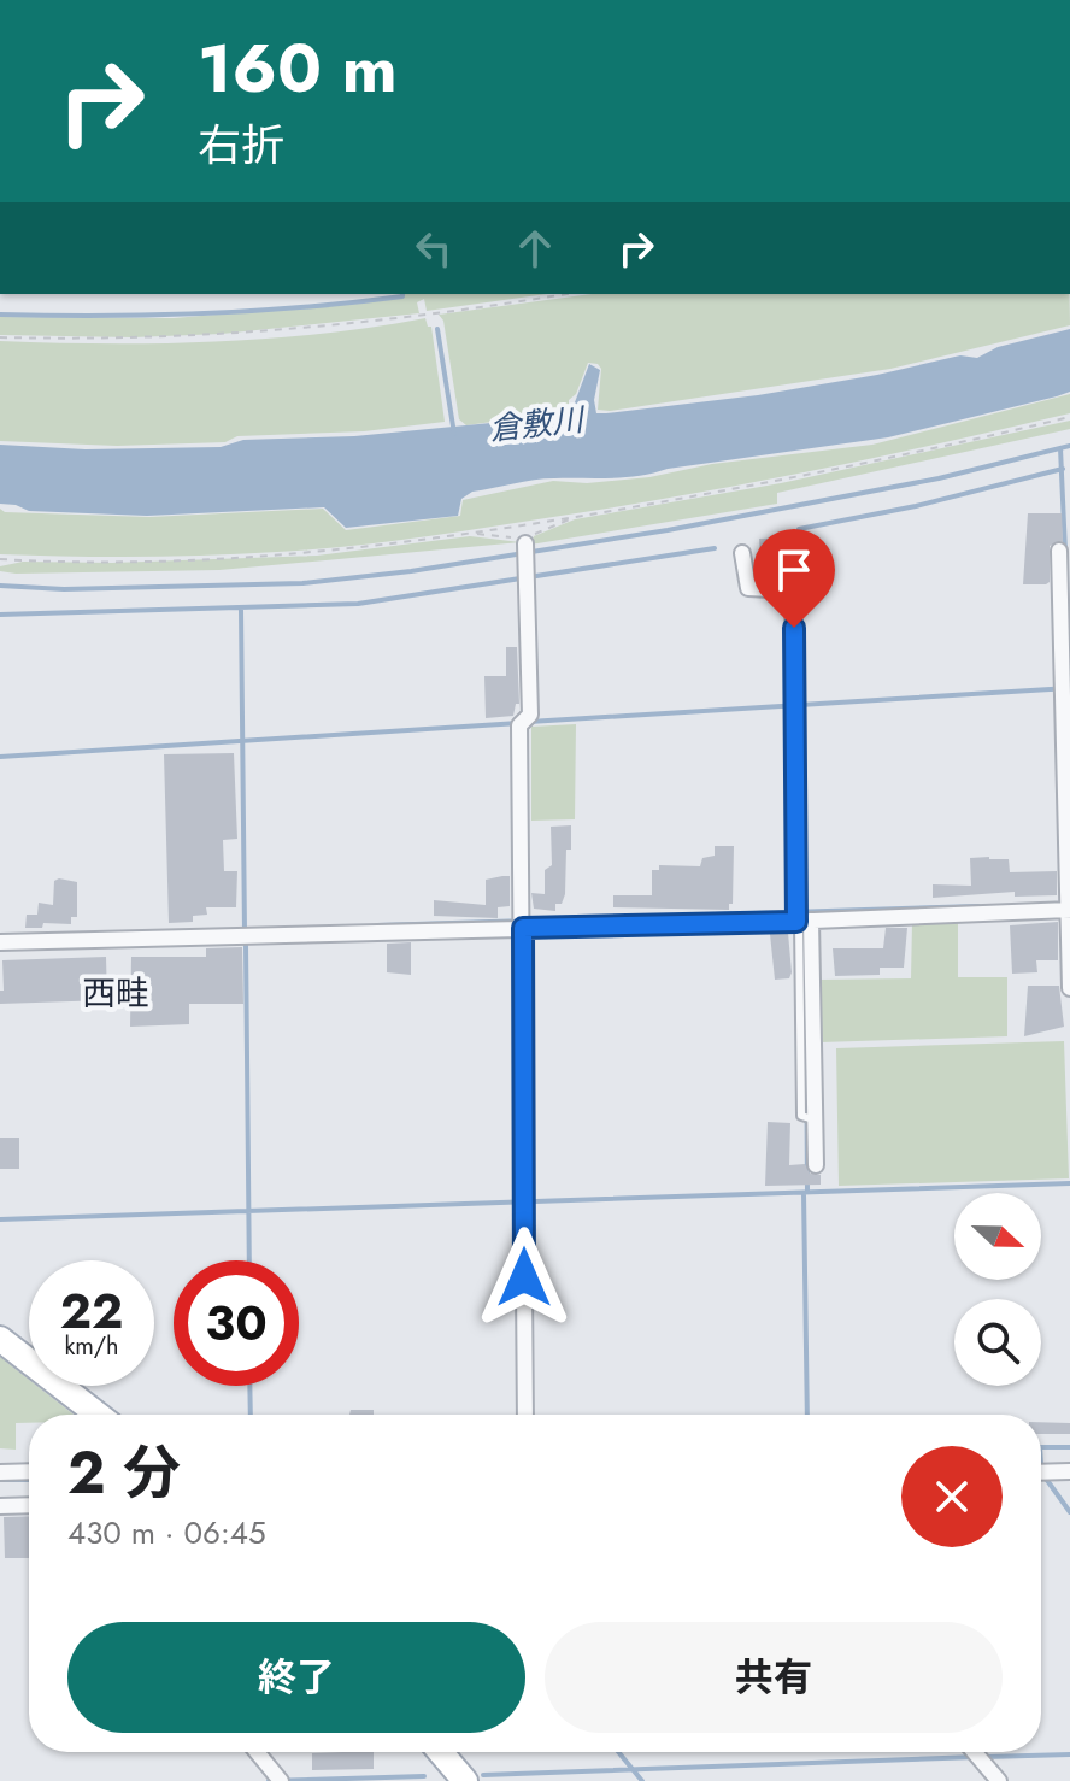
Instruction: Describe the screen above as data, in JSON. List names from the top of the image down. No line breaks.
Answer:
{"districts":["西畦"],"water":["倉敷川"],"north":"right","page":{"turn":["160 m","右折"],"speed":"22 km/h","limit":"30","heading":["2 分","430 m · 06:45"],"buttons":["終了","共有"]}}
